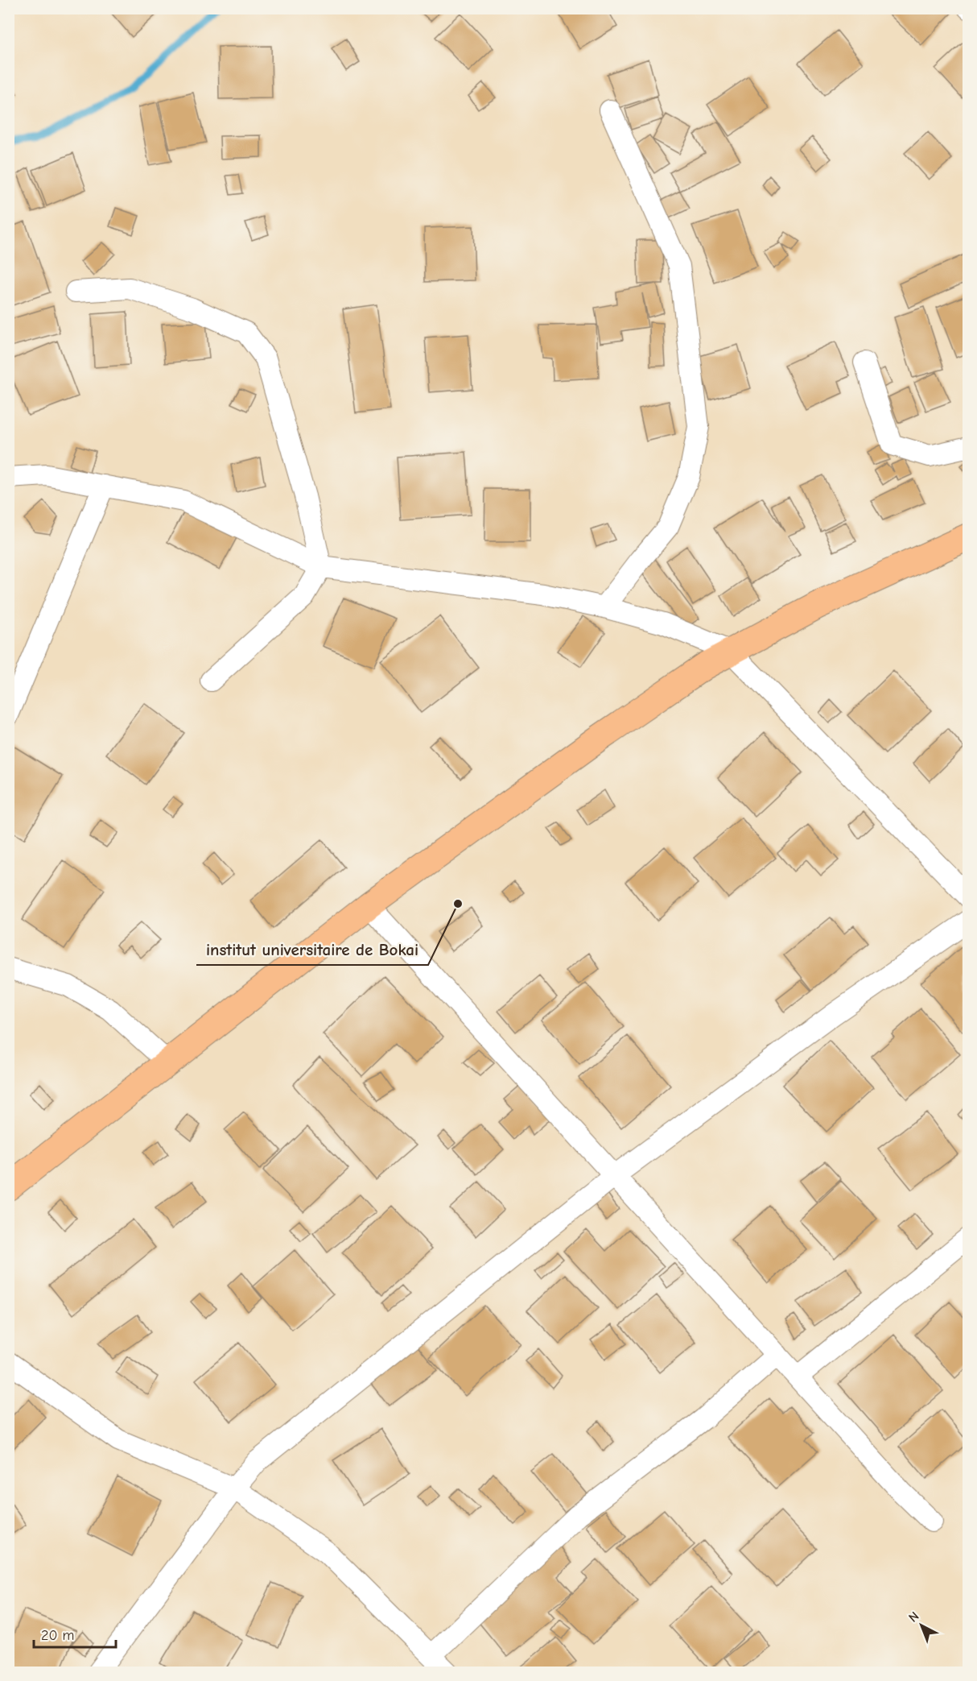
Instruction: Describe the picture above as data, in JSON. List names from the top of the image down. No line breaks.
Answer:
{"places":["institut universitaire de Bokai"],"scale_bar":"20 m","north":"top left"}
